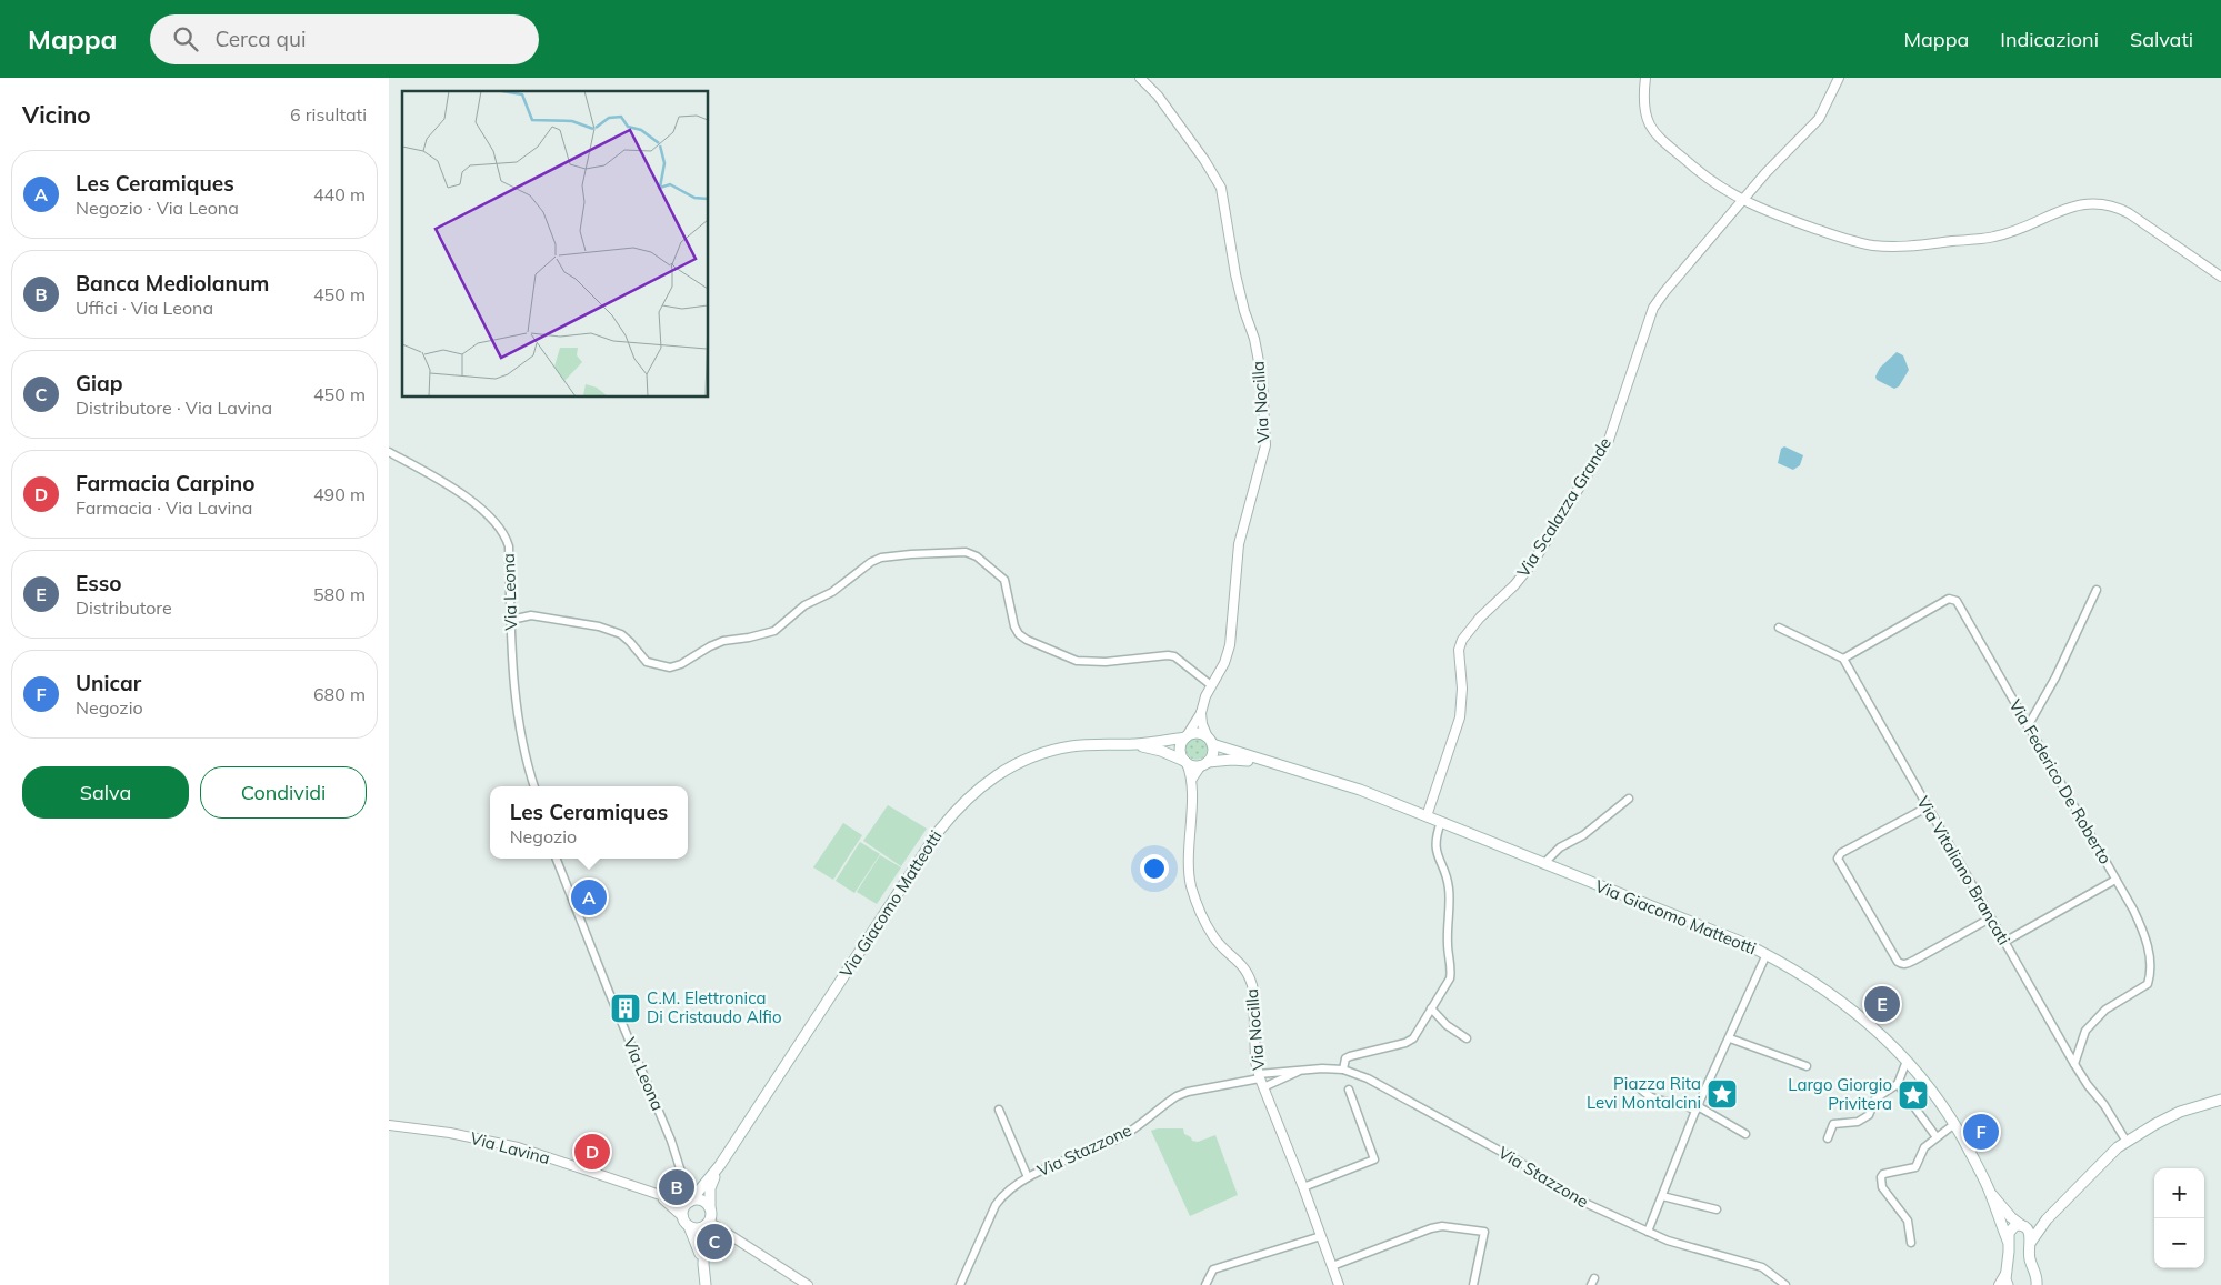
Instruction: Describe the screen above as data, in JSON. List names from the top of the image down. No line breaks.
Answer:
{"streets":{"main road":["Via Giacomo Matteotti"],"street":["Via Nocilla","Via Scalazza Grande","Via Leona","Via Federico De Roberto","Via Vitaliano Brancati","Via Lavina","Via Stazzone"]},"crossings":[["Via Nocilla","Via Stazzone"],["Via Scalazza Grande","Via Giacomo Matteotti"],["Via Leona","Via Lavina"],["Via Federico De Roberto","Via Vitaliano Brancati"]],"places":{"building":["C.M. Elettronica Di Cristaudo Alfio"],"place":["Piazza Rita Levi Montalcini","Largo Giorgio Privitera"]},"page":{"header":"Mappa","search":"Cerca qui","nav":["Mappa","Indicazioni","Salvati"],"heading":["Vicino","6 risultati"],"list":[{"mark":"A","name":"Les Ceramiques","note":"Negozio · Via Leona","value":"440 m"},{"mark":"B","name":"Banca Mediolanum","note":"Uffici · Via Leona","value":"450 m"},{"mark":"C","name":"Giap","note":"Distributore · Via Lavina","value":"450 m"},{"mark":"D","name":"Farmacia Carpino","note":"Farmacia · Via Lavina","value":"490 m"},{"mark":"E","name":"Esso","note":"Distributore","value":"580 m"},{"mark":"F","name":"Unicar","note":"Negozio","value":"680 m"}],"buttons":["Salva","Condividi"],"popup":["Les Ceramiques","Negozio"],"pins":["A","E","F","D","B","C"],"map_buttons":["+","−"]}}
